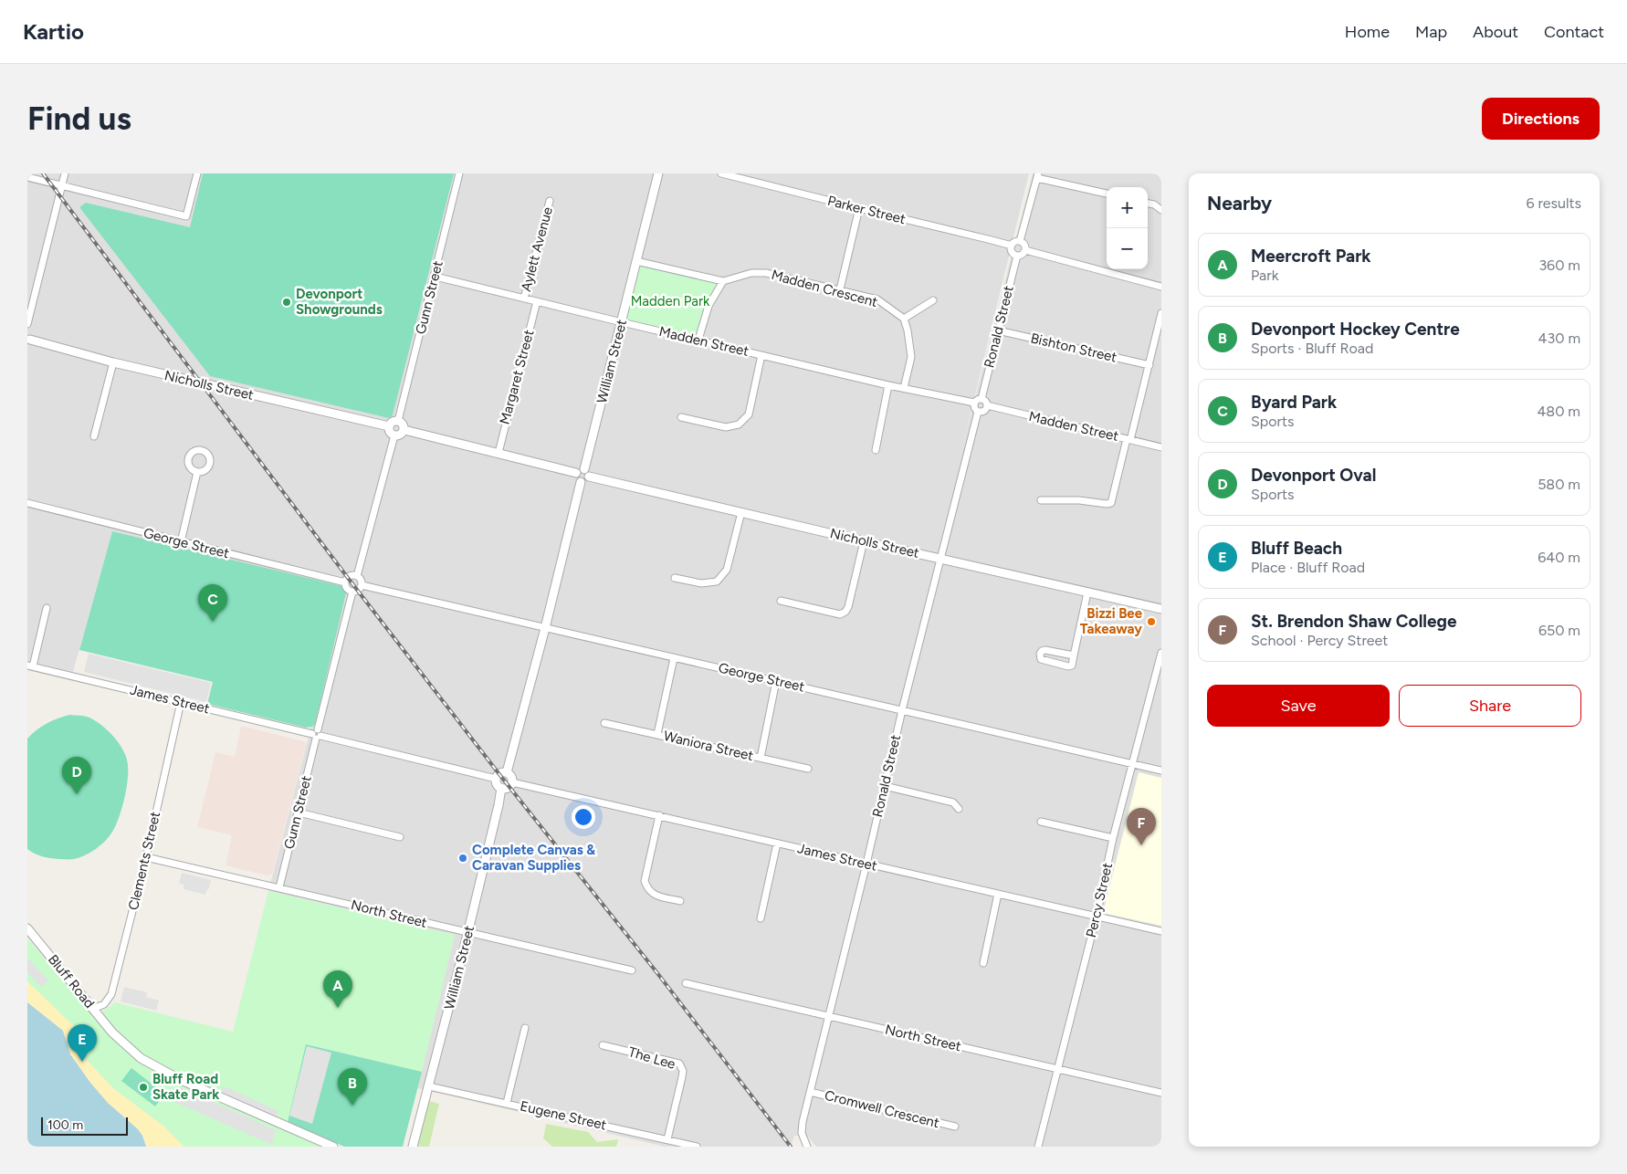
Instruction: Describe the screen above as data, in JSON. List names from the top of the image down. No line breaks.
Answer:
{"streets":{"street":["Parker Street","Aylett Avenue","Madden Crescent","Gunn Street","Ronald Street","Madden Street","Bishton Street","William Street","Margaret Street","Nicholls Street","George Street","James Street","Waniora Street","Clements Street","Percy Street","North Street","Bluff Road","The Lee","Cromwell Crescent","Eugene Street"]},"crossings":[["Parker Street","Ronald Street"],["Aylett Avenue","Madden Street"],["Gunn Street","Madden Street"],["Gunn Street","Nicholls Street"],["Gunn Street","George Street"],["Gunn Street","James Street"],["Gunn Street","North Street"],["Ronald Street","Madden Street"],["Ronald Street","Bishton Street"],["Ronald Street","Nicholls Street"],["Ronald Street","George Street"],["Ronald Street","James Street"],["Ronald Street","North Street"],["Ronald Street","Cromwell Crescent"],["Madden Street","William Street"],["Madden Street","Margaret Street"],["William Street","Nicholls Street"],["William Street","James Street"],["William Street","North Street"],["William Street","Eugene Street"],["George Street","Waniora Street"],["George Street","Percy Street"],["James Street","Clements Street"],["James Street","Percy Street"],["Clements Street","North Street"],["Clements Street","Bluff Road"],["Percy Street","North Street"],["The Lee","Eugene Street"]],"parks":["Madden Park"],"places":["Devonport Showgrounds","Bizzi Bee Takeaway","Complete Canvas & Caravan Supplies","Bluff Road Skate Park"],"scale_bar":"100 m","page":{"header":"Kartio","nav":["Home","Map","About","Contact"],"buttons":["Directions",["Save","Share"]],"title":"Find us","heading":["Nearby","6 results"],"map_buttons":["+","−"],"list":[{"mark":"A","name":"Meercroft Park","note":"Park","value":"360 m"},{"mark":"B","name":"Devonport Hockey Centre","note":"Sports · Bluff Road","value":"430 m"},{"mark":"C","name":"Byard Park","note":"Sports","value":"480 m"},{"mark":"D","name":"Devonport Oval","note":"Sports","value":"580 m"},{"mark":"E","name":"Bluff Beach","note":"Place · Bluff Road","value":"640 m"},{"mark":"F","name":"St. Brendon Shaw College","note":"School · Percy Street","value":"650 m"}],"pins":["C","D","F","A","E","B"],"scale":"100 m"}}
